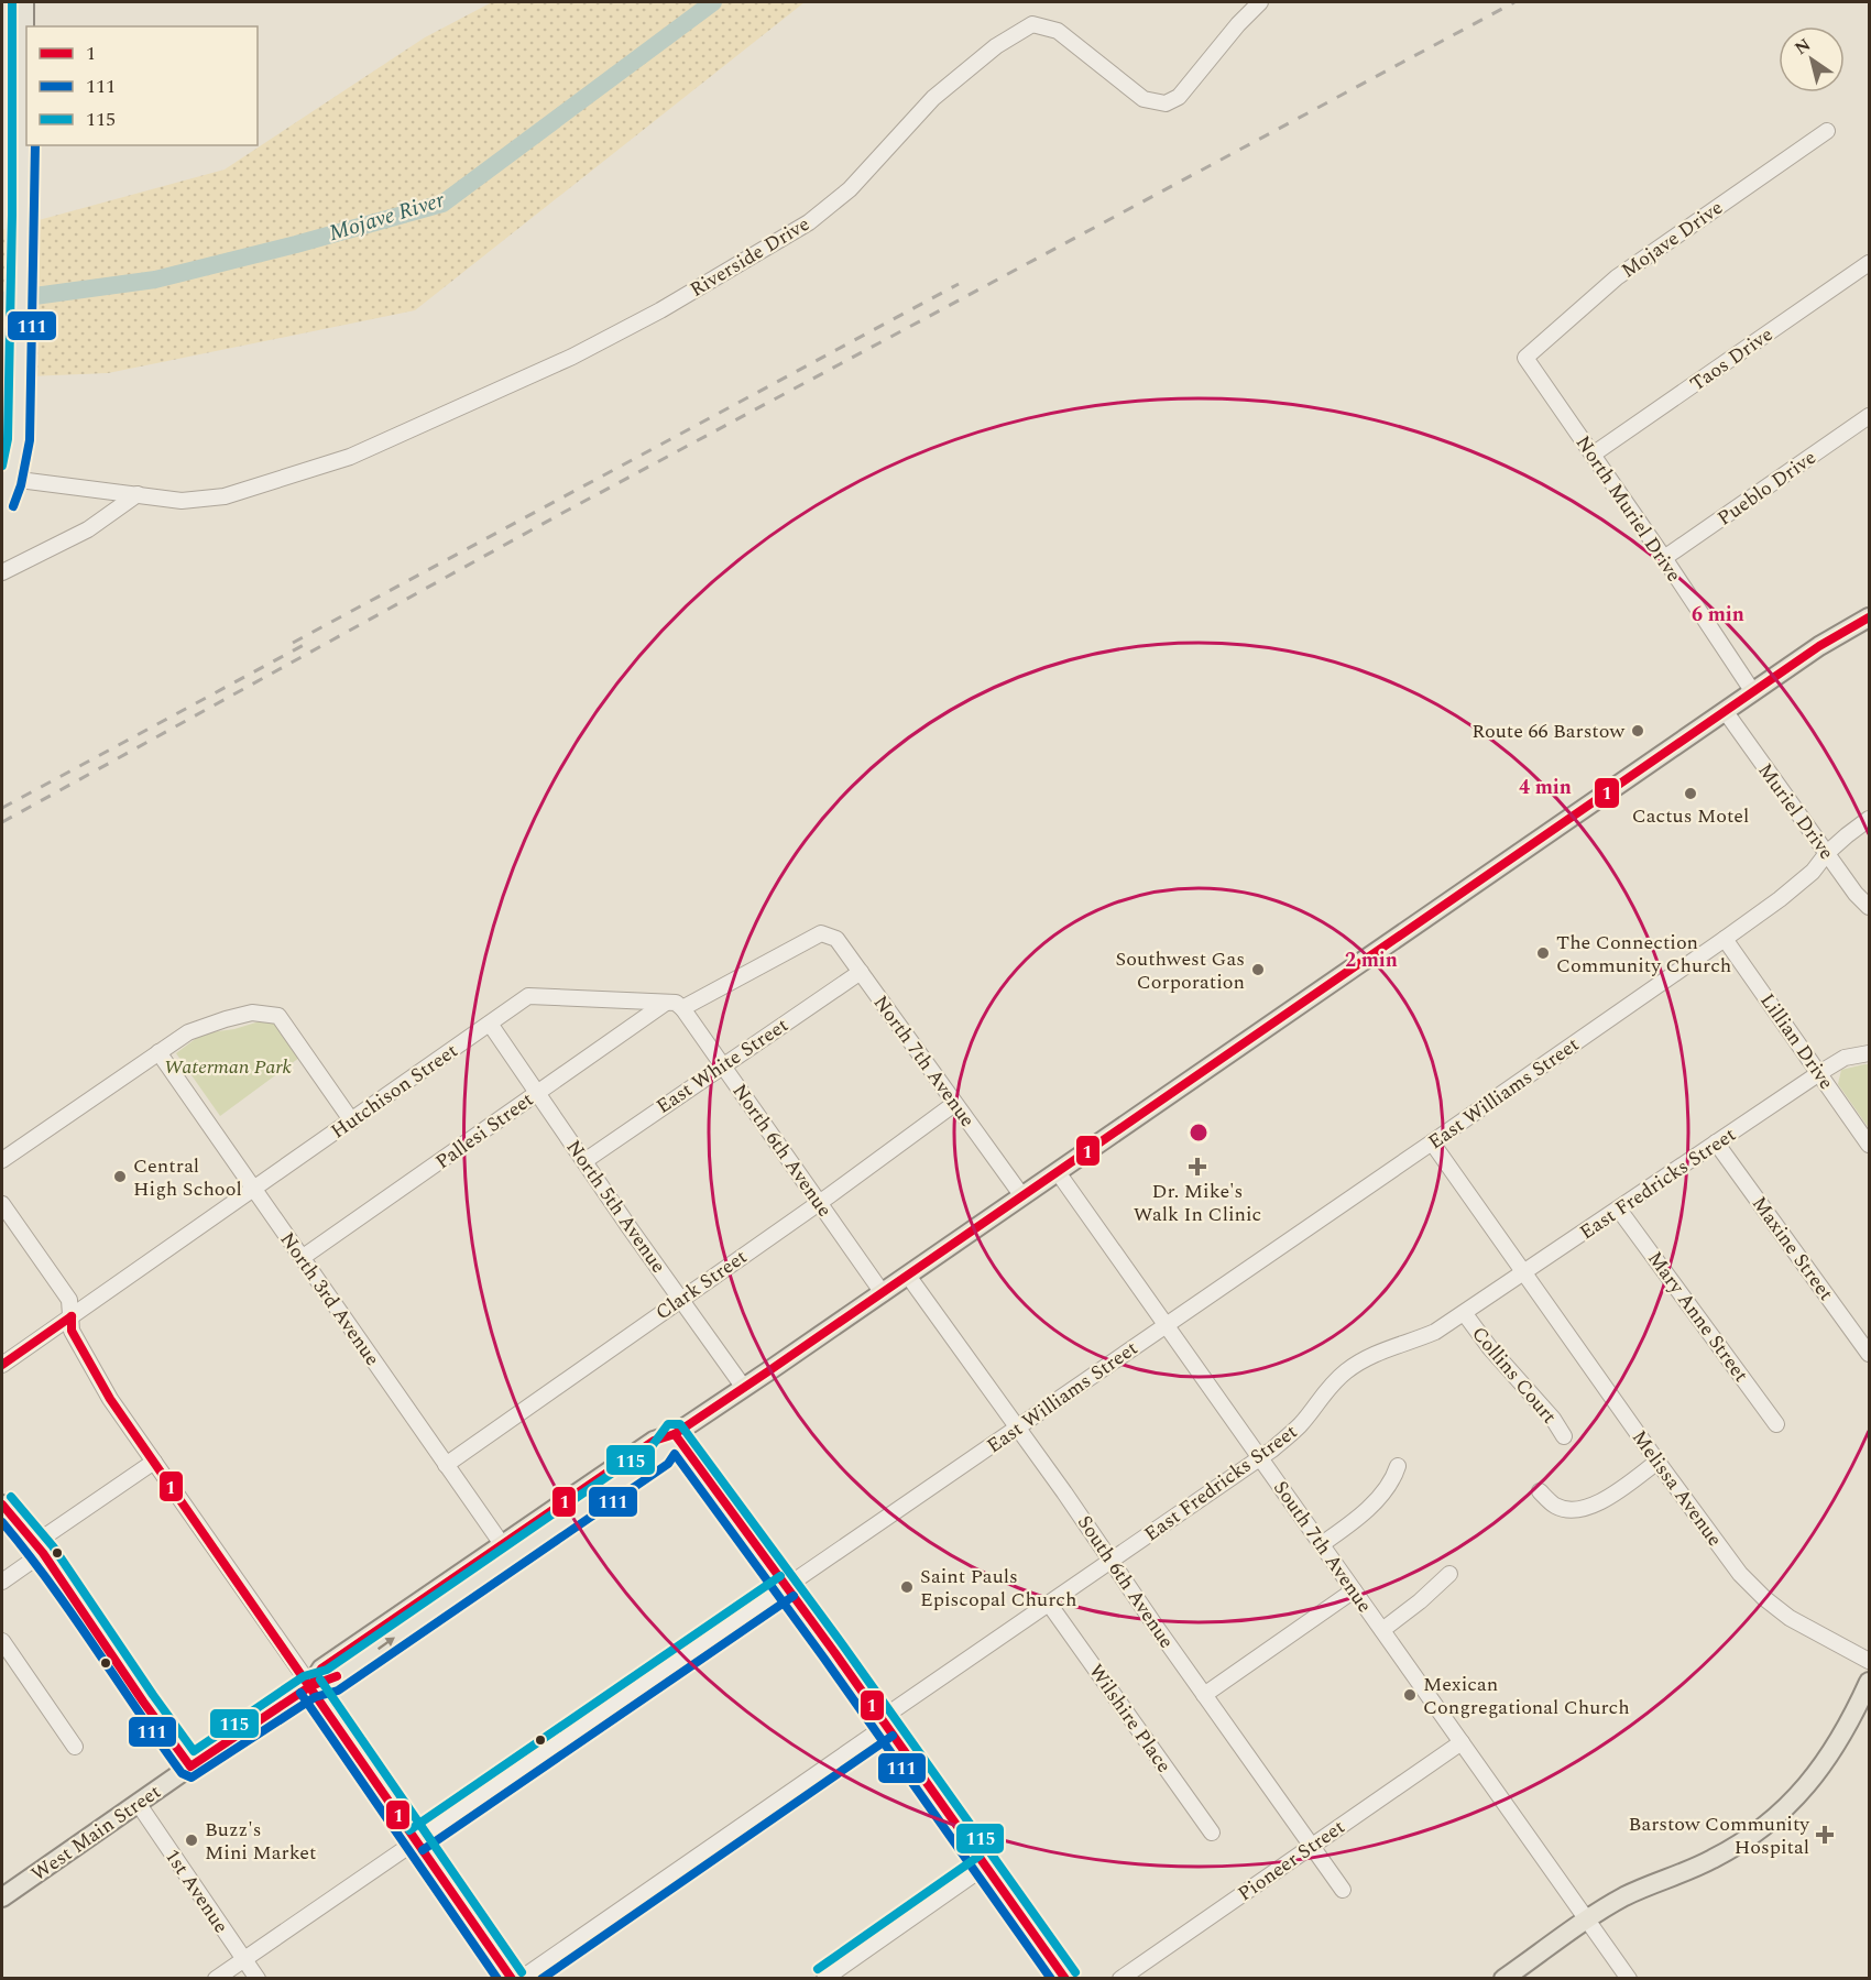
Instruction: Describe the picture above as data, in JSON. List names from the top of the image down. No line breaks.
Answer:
{"streets":{"main road":["West Main Street"],"street":["Mojave Drive","Riverside Drive","Taos Drive","Pueblo Drive","North Muriel Drive","Muriel Drive","Lillian Drive","North 7th Avenue","East White Street","Hutchison Street","East Williams Street","Pallesi Street","North 6th Avenue","East Fredricks Street","North 5th Avenue","Maxine Street","Clark Street","North 3rd Avenue","Mary Anne Street","Collins Court","Melissa Avenue","South 7th Avenue","South 6th Avenue","Wilshire Place","Pioneer Street","1st Avenue"]},"crossings":[["Mojave Drive","North Muriel Drive"],["Taos Drive","North Muriel Drive"],["Pueblo Drive","North Muriel Drive"],["Muriel Drive","East Williams Street"],["Lillian Drive","East Williams Street"],["Lillian Drive","East Fredricks Street"],["North 7th Avenue","East White Street"],["North 7th Avenue","Hutchison Street"],["North 7th Avenue","North 6th Avenue"],["North 7th Avenue","Clark Street"],["East White Street","North 6th Avenue"],["East White Street","North 5th Avenue"],["Hutchison Street","Pallesi Street"],["Hutchison Street","North 6th Avenue"],["Hutchison Street","North 5th Avenue"],["Hutchison Street","North 3rd Avenue"],["East Williams Street","Melissa Avenue"],["East Williams Street","South 7th Avenue"],["East Williams Street","South 6th Avenue"],["East Williams Street","1st Avenue"],["Pallesi Street","North 5th Avenue"],["Pallesi Street","North 3rd Avenue"],["North 6th Avenue","Clark Street"],["East Fredricks Street","Maxine Street"],["East Fredricks Street","Mary Anne Street"],["East Fredricks Street","Collins Court"],["East Fredricks Street","Melissa Avenue"],["East Fredricks Street","South 7th Avenue"],["East Fredricks Street","South 6th Avenue"],["East Fredricks Street","Wilshire Place"],["North 5th Avenue","Clark Street"],["Clark Street","North 3rd Avenue"],["South 7th Avenue","Pioneer Street"],["South 6th Avenue","Pioneer Street"],["West Main Street","1st Avenue"]],"water":["Mojave River"],"parks":["Waterman Park"],"places":{"other":["Route 66 Barstow","Cactus Motel","The Connection Community Church","Southwest Gas Corporation","Central High School","Saint Pauls Episcopal Church","Mexican Congregational Church","Buzz's Mini Market"],"health":["Dr. Mike's Walk In Clinic","Barstow Community Hospital"]},"lines":["transit line 115","transit line 111","transit line 1"],"legend":["1","111","115"],"north":"top left","rings":["6 min","4 min","2 min"]}
